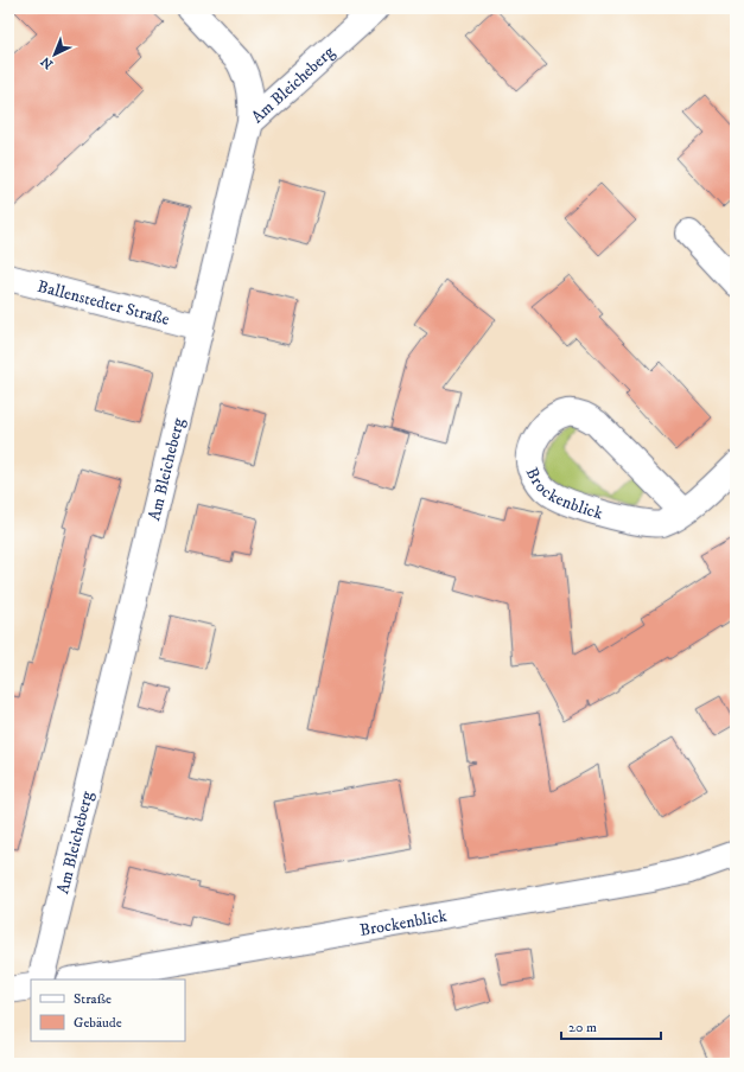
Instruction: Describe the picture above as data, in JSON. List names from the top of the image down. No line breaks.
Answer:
{"streets":{"street":["Am Bleicheberg","Ballenstedter Straße","Brockenblick"]},"crossings":[["Am Bleicheberg","Ballenstedter Straße"]],"legend":["Straße","Gebäude"],"scale_bar":"20 m","north":"bottom left"}
